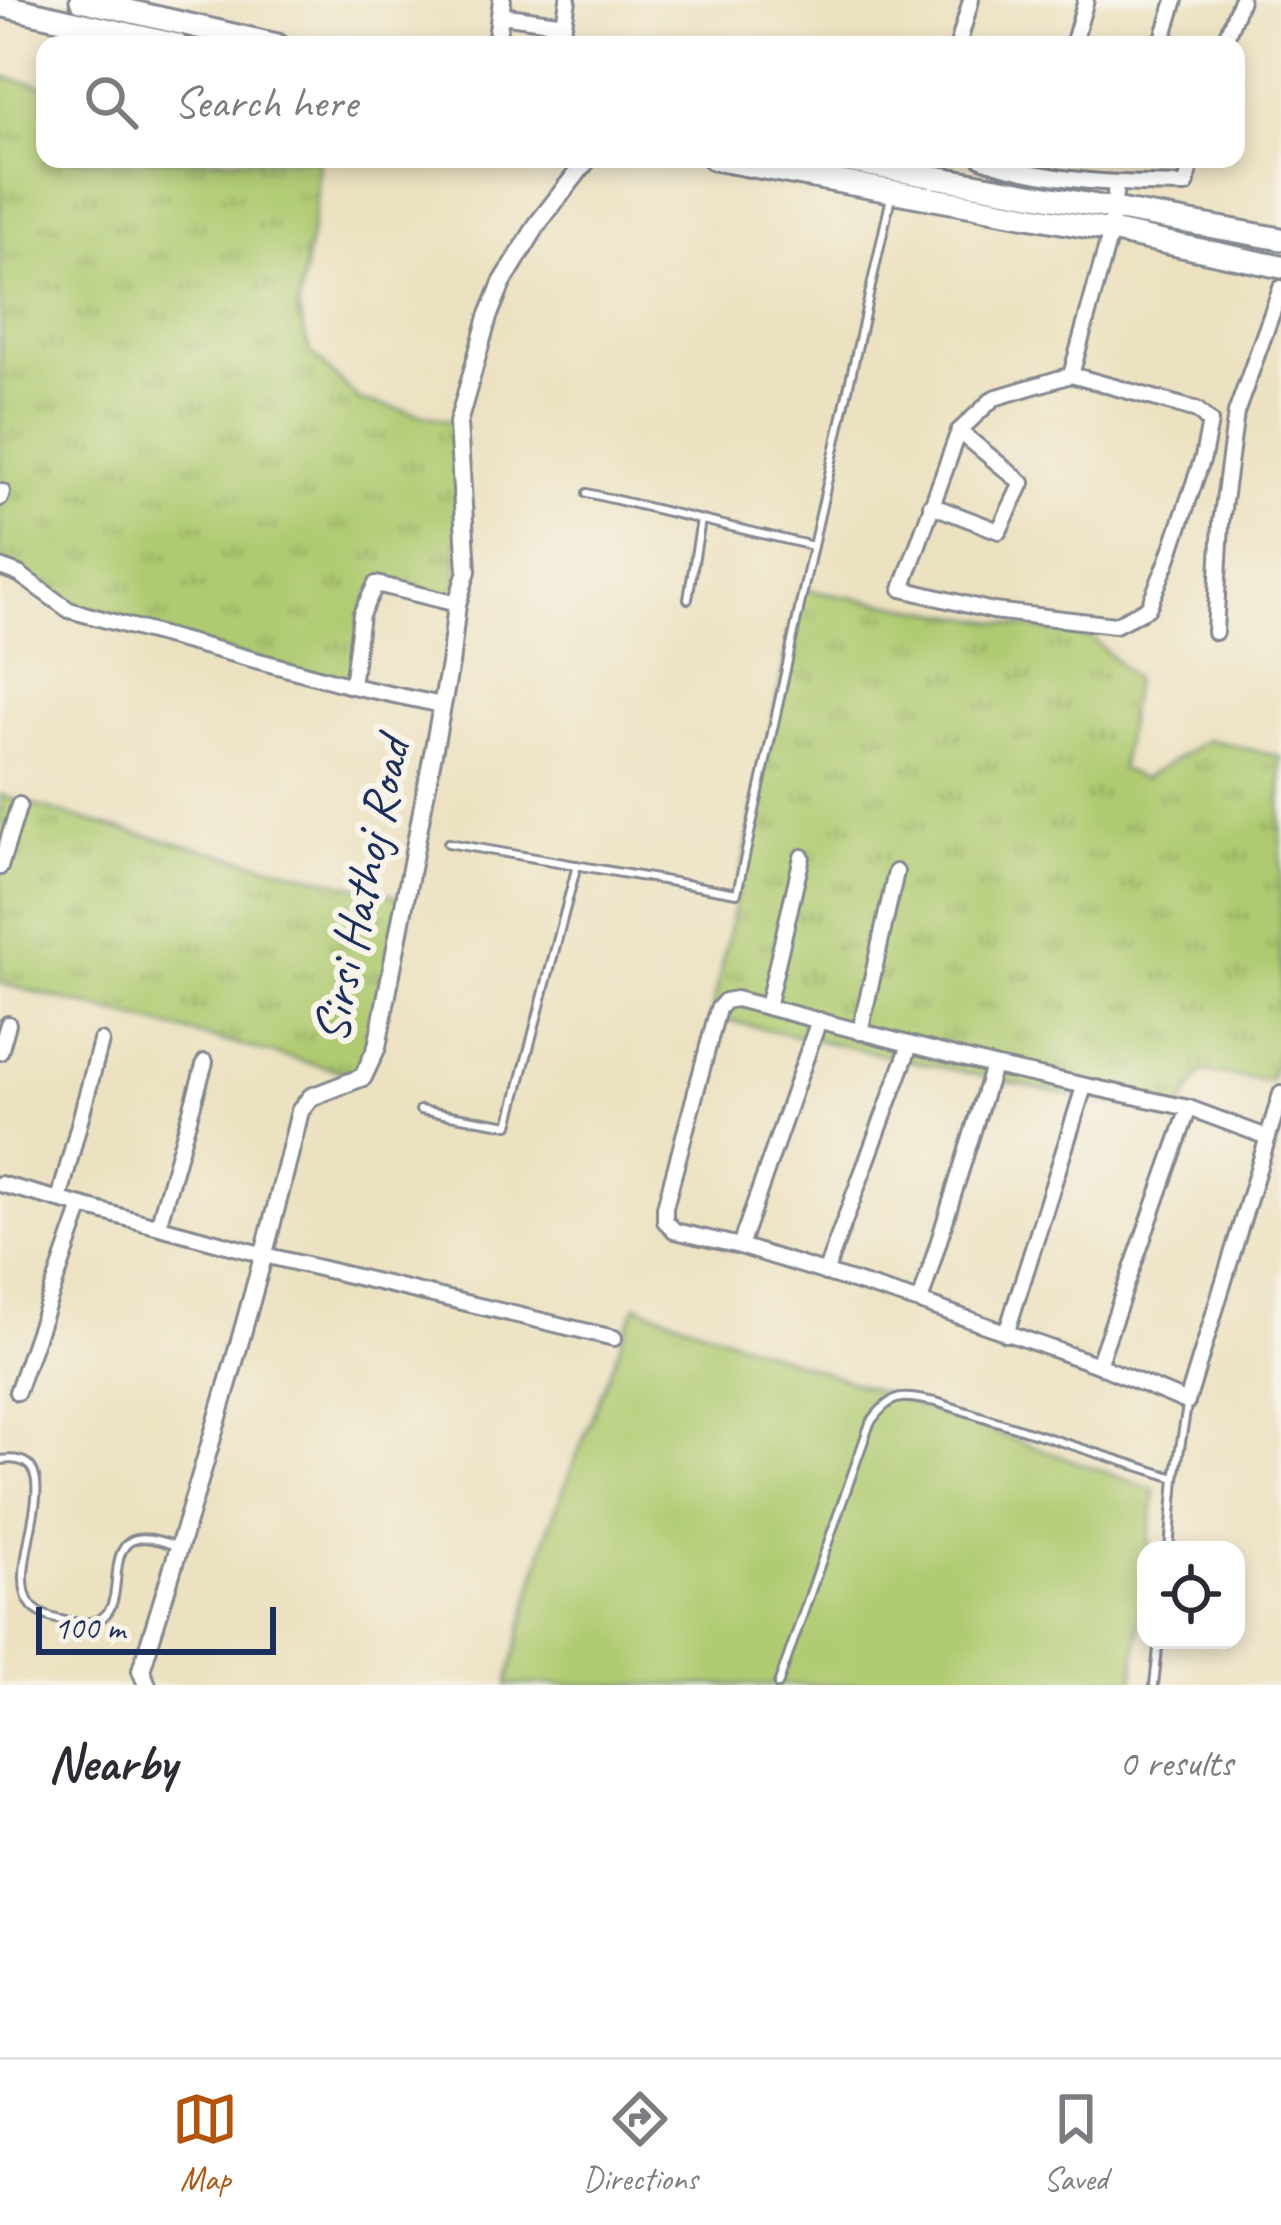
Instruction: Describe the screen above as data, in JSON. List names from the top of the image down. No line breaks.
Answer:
{"streets":{"street":["Sirsi Hathoj Road"]},"scale_bar":"100 m","page":{"search":"Search here","scale":"100 m","heading":["Nearby","0 results"],"nav":["Map","Directions","Saved"]}}
